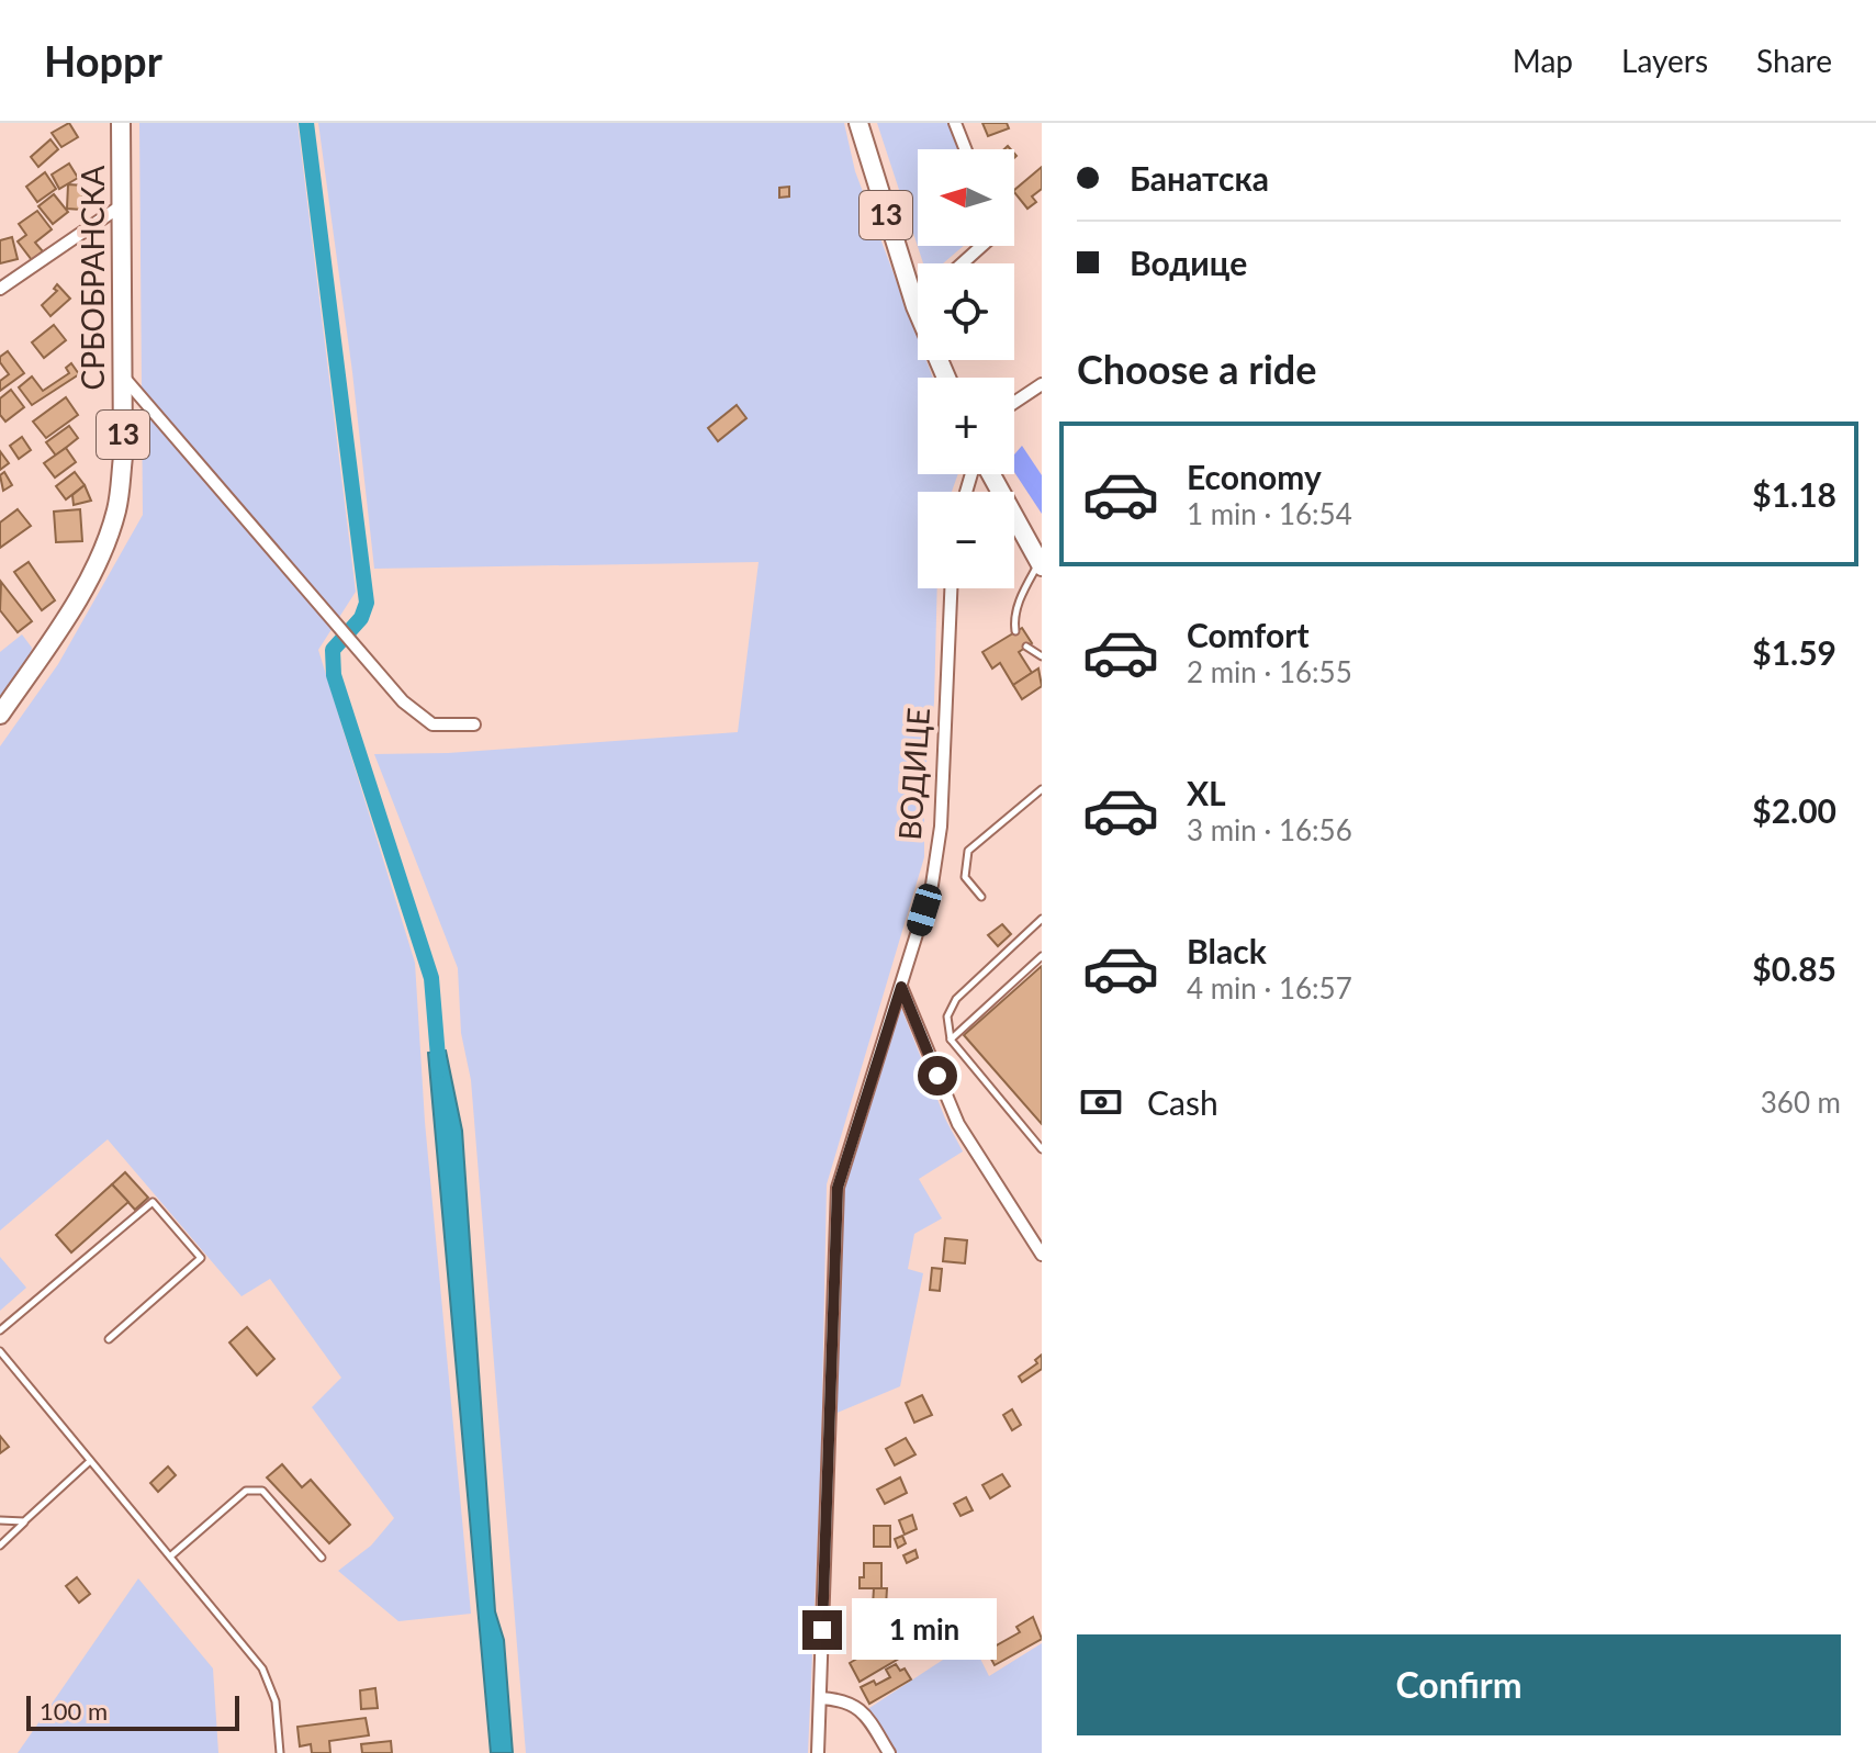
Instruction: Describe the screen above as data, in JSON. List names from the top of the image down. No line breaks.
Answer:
{"streets":{"main road":["13","СРБОБРАНСКА"],"street":["ВОДИЦЕ"]},"scale_bar":"100 m","north":"left","page":{"header":"Hoppr","nav":["Map","Layers","Share"],"banner":["Банатска","Водице"],"map_buttons":["+","−"],"heading":"Choose a ride","list":[{"name":"Economy","note":"1 min · 16:54","value":"$1.18"},{"name":"Comfort","note":"2 min · 16:55","value":"$1.59"},{"name":"XL","note":"3 min · 16:56","value":"$2.00"},{"name":"Black","note":"4 min · 16:57","value":"$0.85"}],"pay":["Cash","360 m"],"bubble":"1 min","buttons":"Confirm","scale":"100 m"}}
